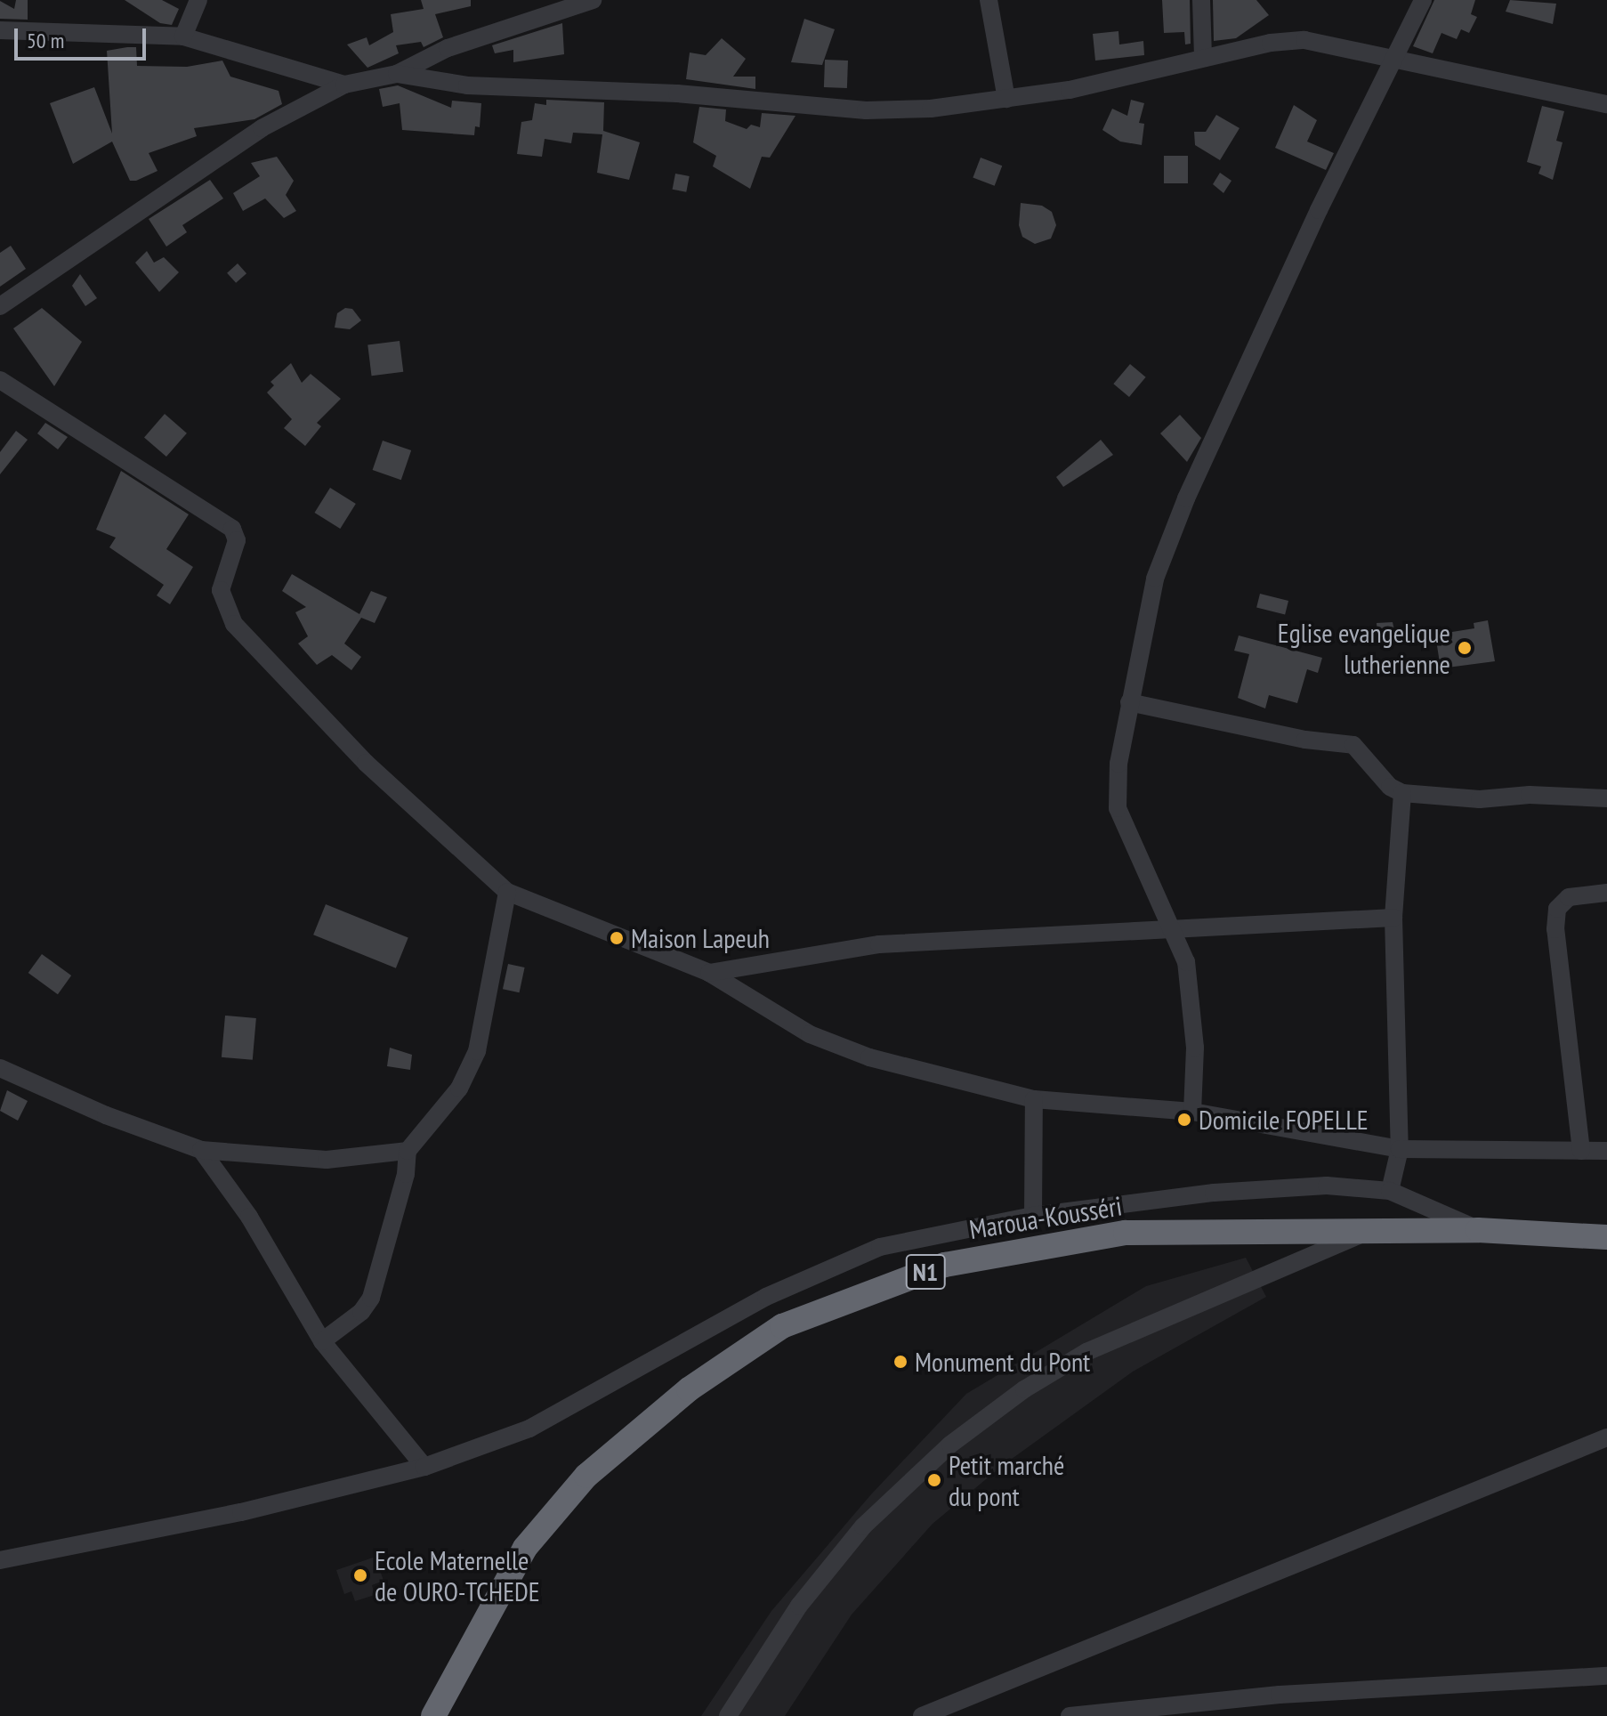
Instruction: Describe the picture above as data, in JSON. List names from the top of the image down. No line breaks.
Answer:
{"streets":{"highway":["Maroua-Kousséri","N1"]},"places":["Eglise evangelique lutherienne","Maison Lapeuh","Domicile FOPELLE","Monument du Pont","Petit marché du pont","Ecole Maternelle de OURO-TCHEDE"],"scale_bar":"50 m"}
